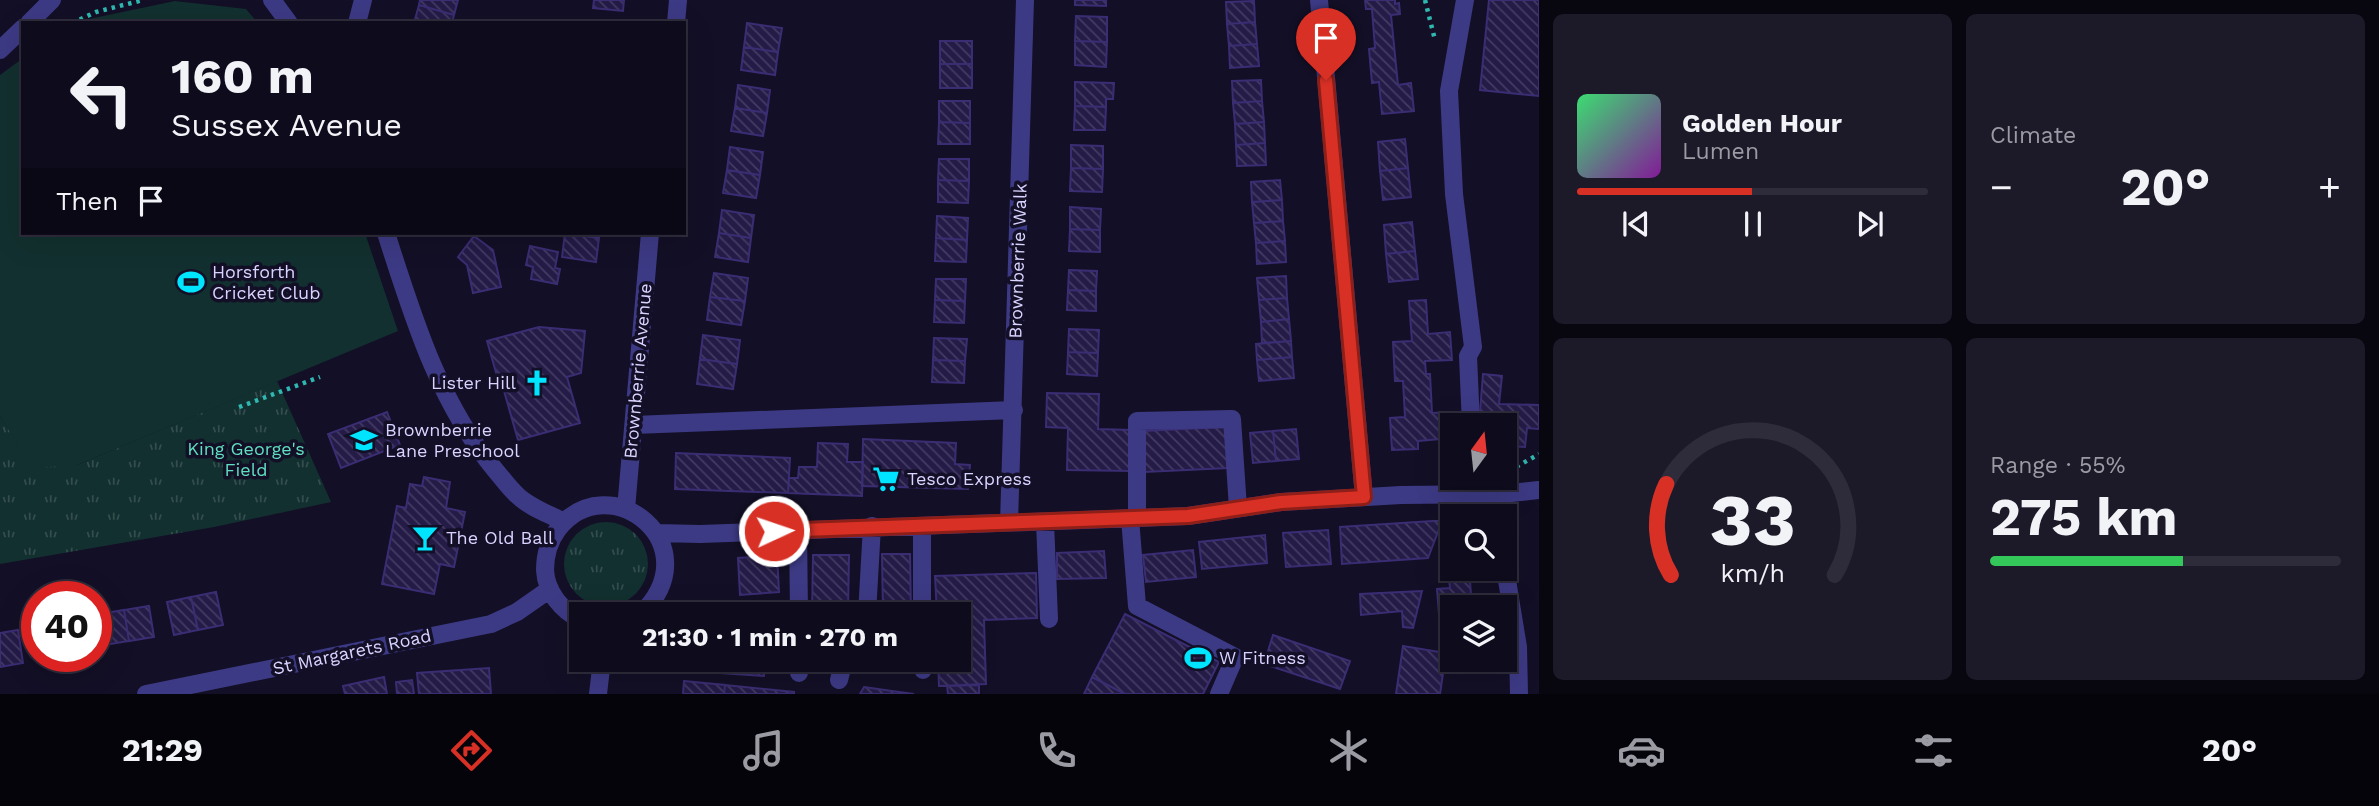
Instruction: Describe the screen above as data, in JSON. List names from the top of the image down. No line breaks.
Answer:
{"streets":{"street":["Brownberrie Walk","Brownberrie Avenue","St Margarets Road"]},"parks":["King George's Field"],"places":{"sports":["Horsforth Cricket Club","W Fitness"],"church":["Lister Hill"],"school or university":["Brownberrie Lane Preschool"],"supermarket":["Tesco Express"],"bar":["The Old Ball"]},"north":"top","page":{"tile":["Climate",["Range · 55%","275 km"]],"turn":["160 m","Sussex Avenue"],"song":["Golden Hour","Lumen"],"heat":["−","20°","+"],"then":"Then","limit":"40","trip":"21:30 · 1 min · 270 m","tabs":["21:29","20°"],"gauge":["33","km/h"]}}
